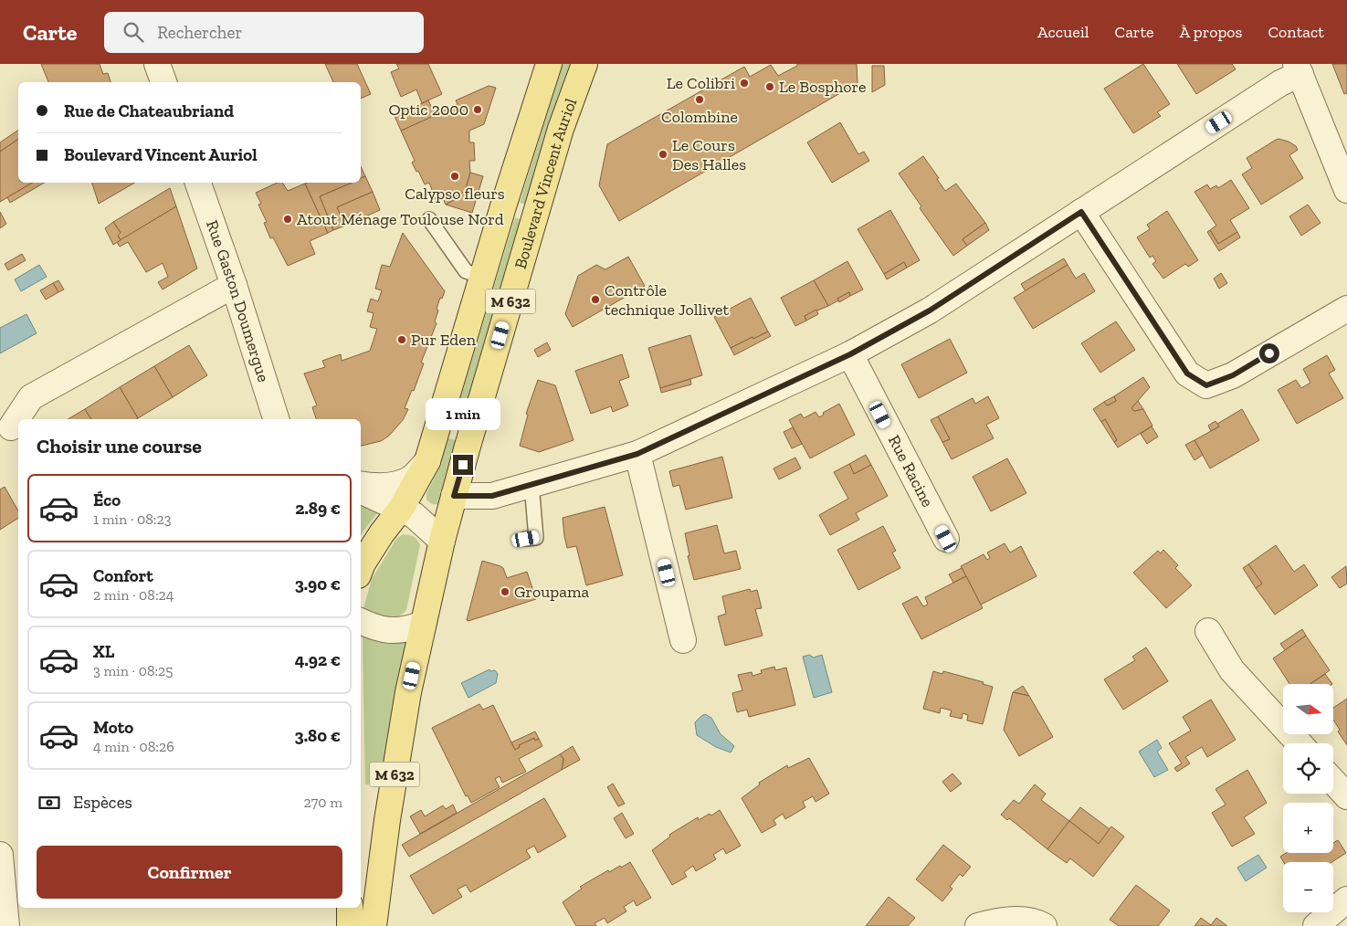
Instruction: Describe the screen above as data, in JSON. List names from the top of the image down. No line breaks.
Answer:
{"streets":{"main road":["Boulevard Vincent Auriol","M 632"],"street":["Rue Gaston Doumergue","Rue Racine"]},"crossings":[["Boulevard Vincent Auriol","M 632"]],"places":["Le Colibri","Le Bosphore","Colombine","Optic 2000","Le Cours Des Halles","Calypso fleurs","Atout Ménage Toulouse Nord","Contrôle technique Jollivet","Pur Eden","Groupama"],"north":"right","page":{"header":"Carte","search":"Rechercher","nav":["Accueil","Carte","À propos","Contact"],"banner":["Rue de Chateaubriand","Boulevard Vincent Auriol"],"bubble":"1 min","heading":"Choisir une course","list":[{"name":"Éco","note":"1 min · 08:23","value":"2.89 €"},{"name":"Confort","note":"2 min · 08:24","value":"3.90 €"},{"name":"XL","note":"3 min · 08:25","value":"4.92 €"},{"name":"Moto","note":"4 min · 08:26","value":"3.80 €"}],"map_buttons":["+","−"],"pay":["Espèces","270 m"],"buttons":"Confirmer"}}
